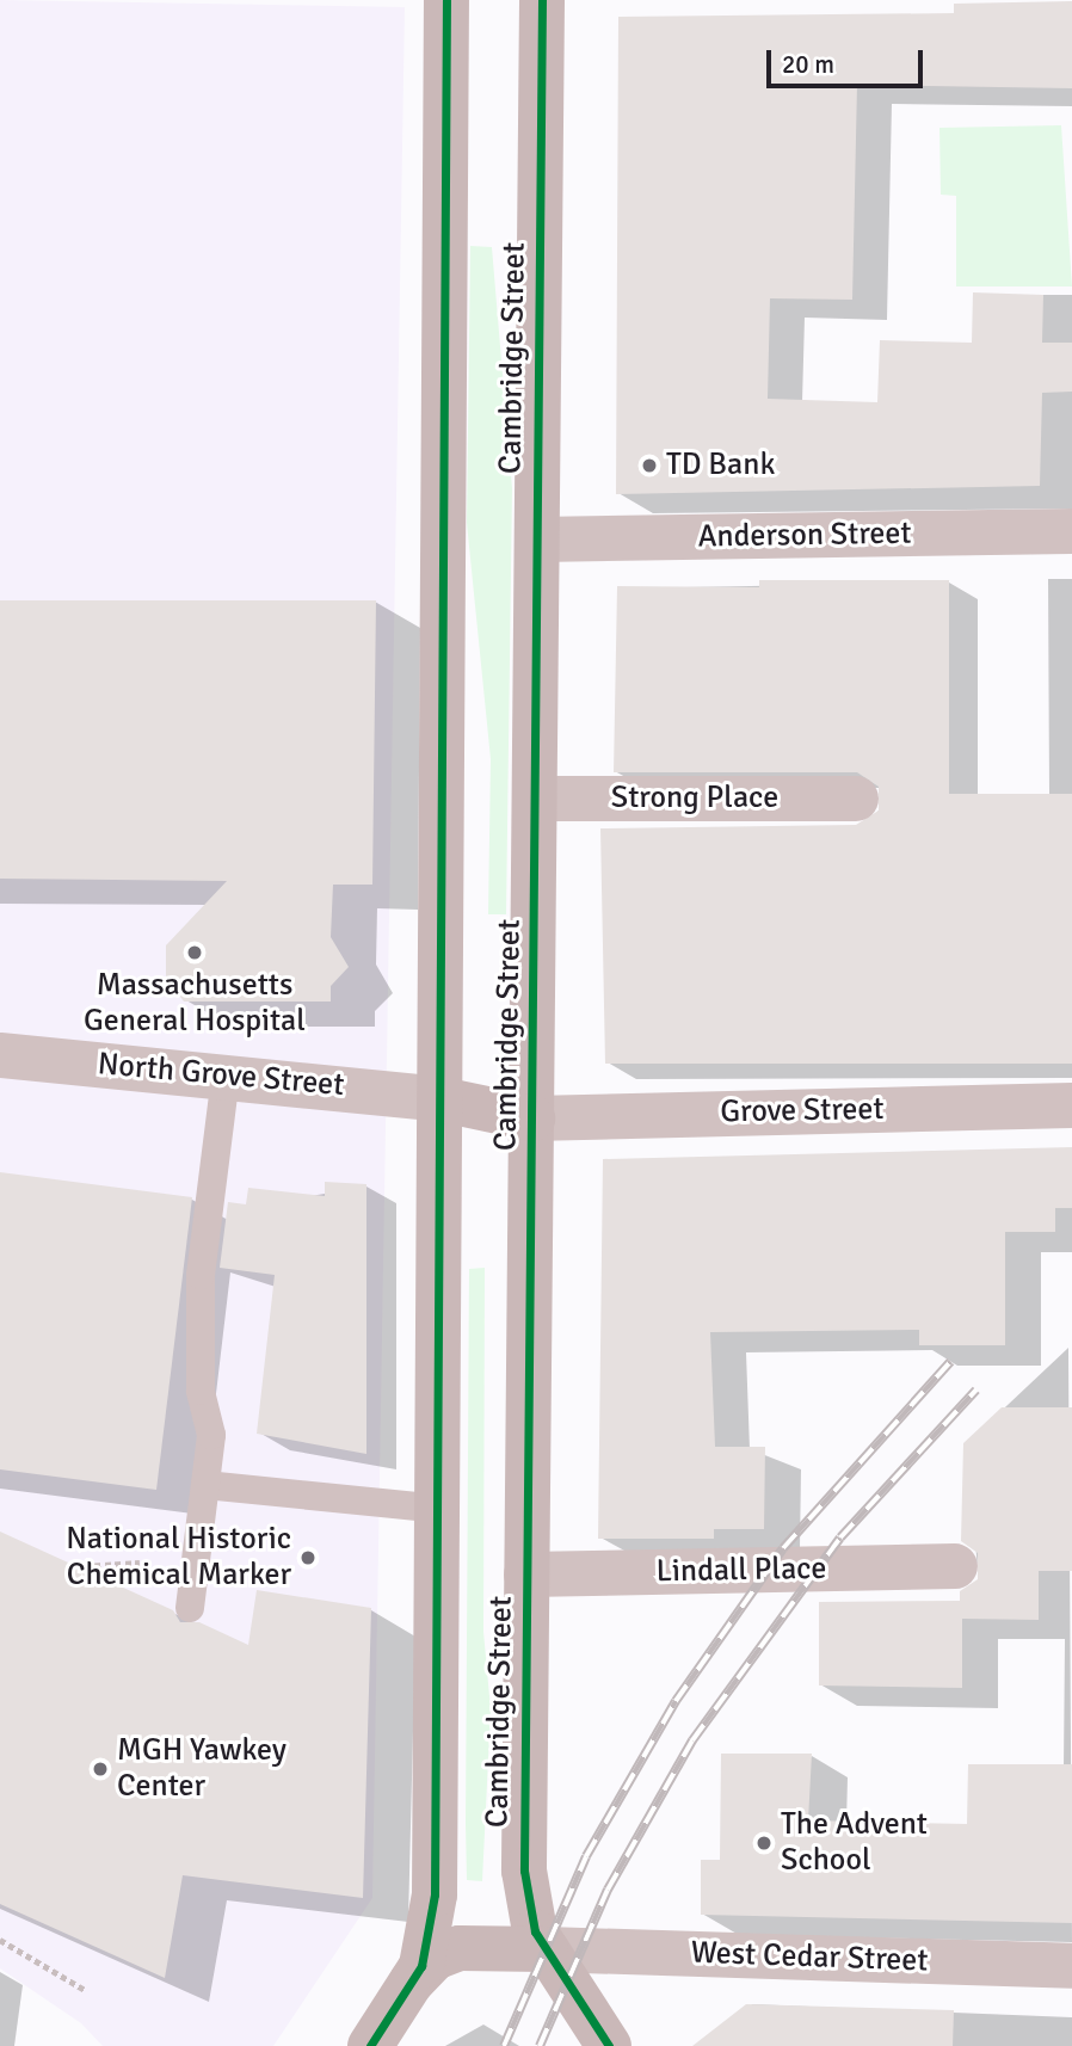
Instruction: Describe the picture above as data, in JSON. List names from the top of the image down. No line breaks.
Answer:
{"streets":{"main road":["Cambridge Street"],"street":["Anderson Street","Strong Place","North Grove Street","Grove Street","Lindall Place","West Cedar Street"]},"crossings":[["Cambridge Street","Anderson Street"],["Cambridge Street","Strong Place"],["Cambridge Street","North Grove Street"],["Cambridge Street","Grove Street"],["Cambridge Street","Lindall Place"],["Cambridge Street","West Cedar Street"]],"places":["TD Bank","Massachusetts General Hospital","National Historic Chemical Marker","MGH Yawkey Center","The Advent School"],"scale_bar":"20 m"}
